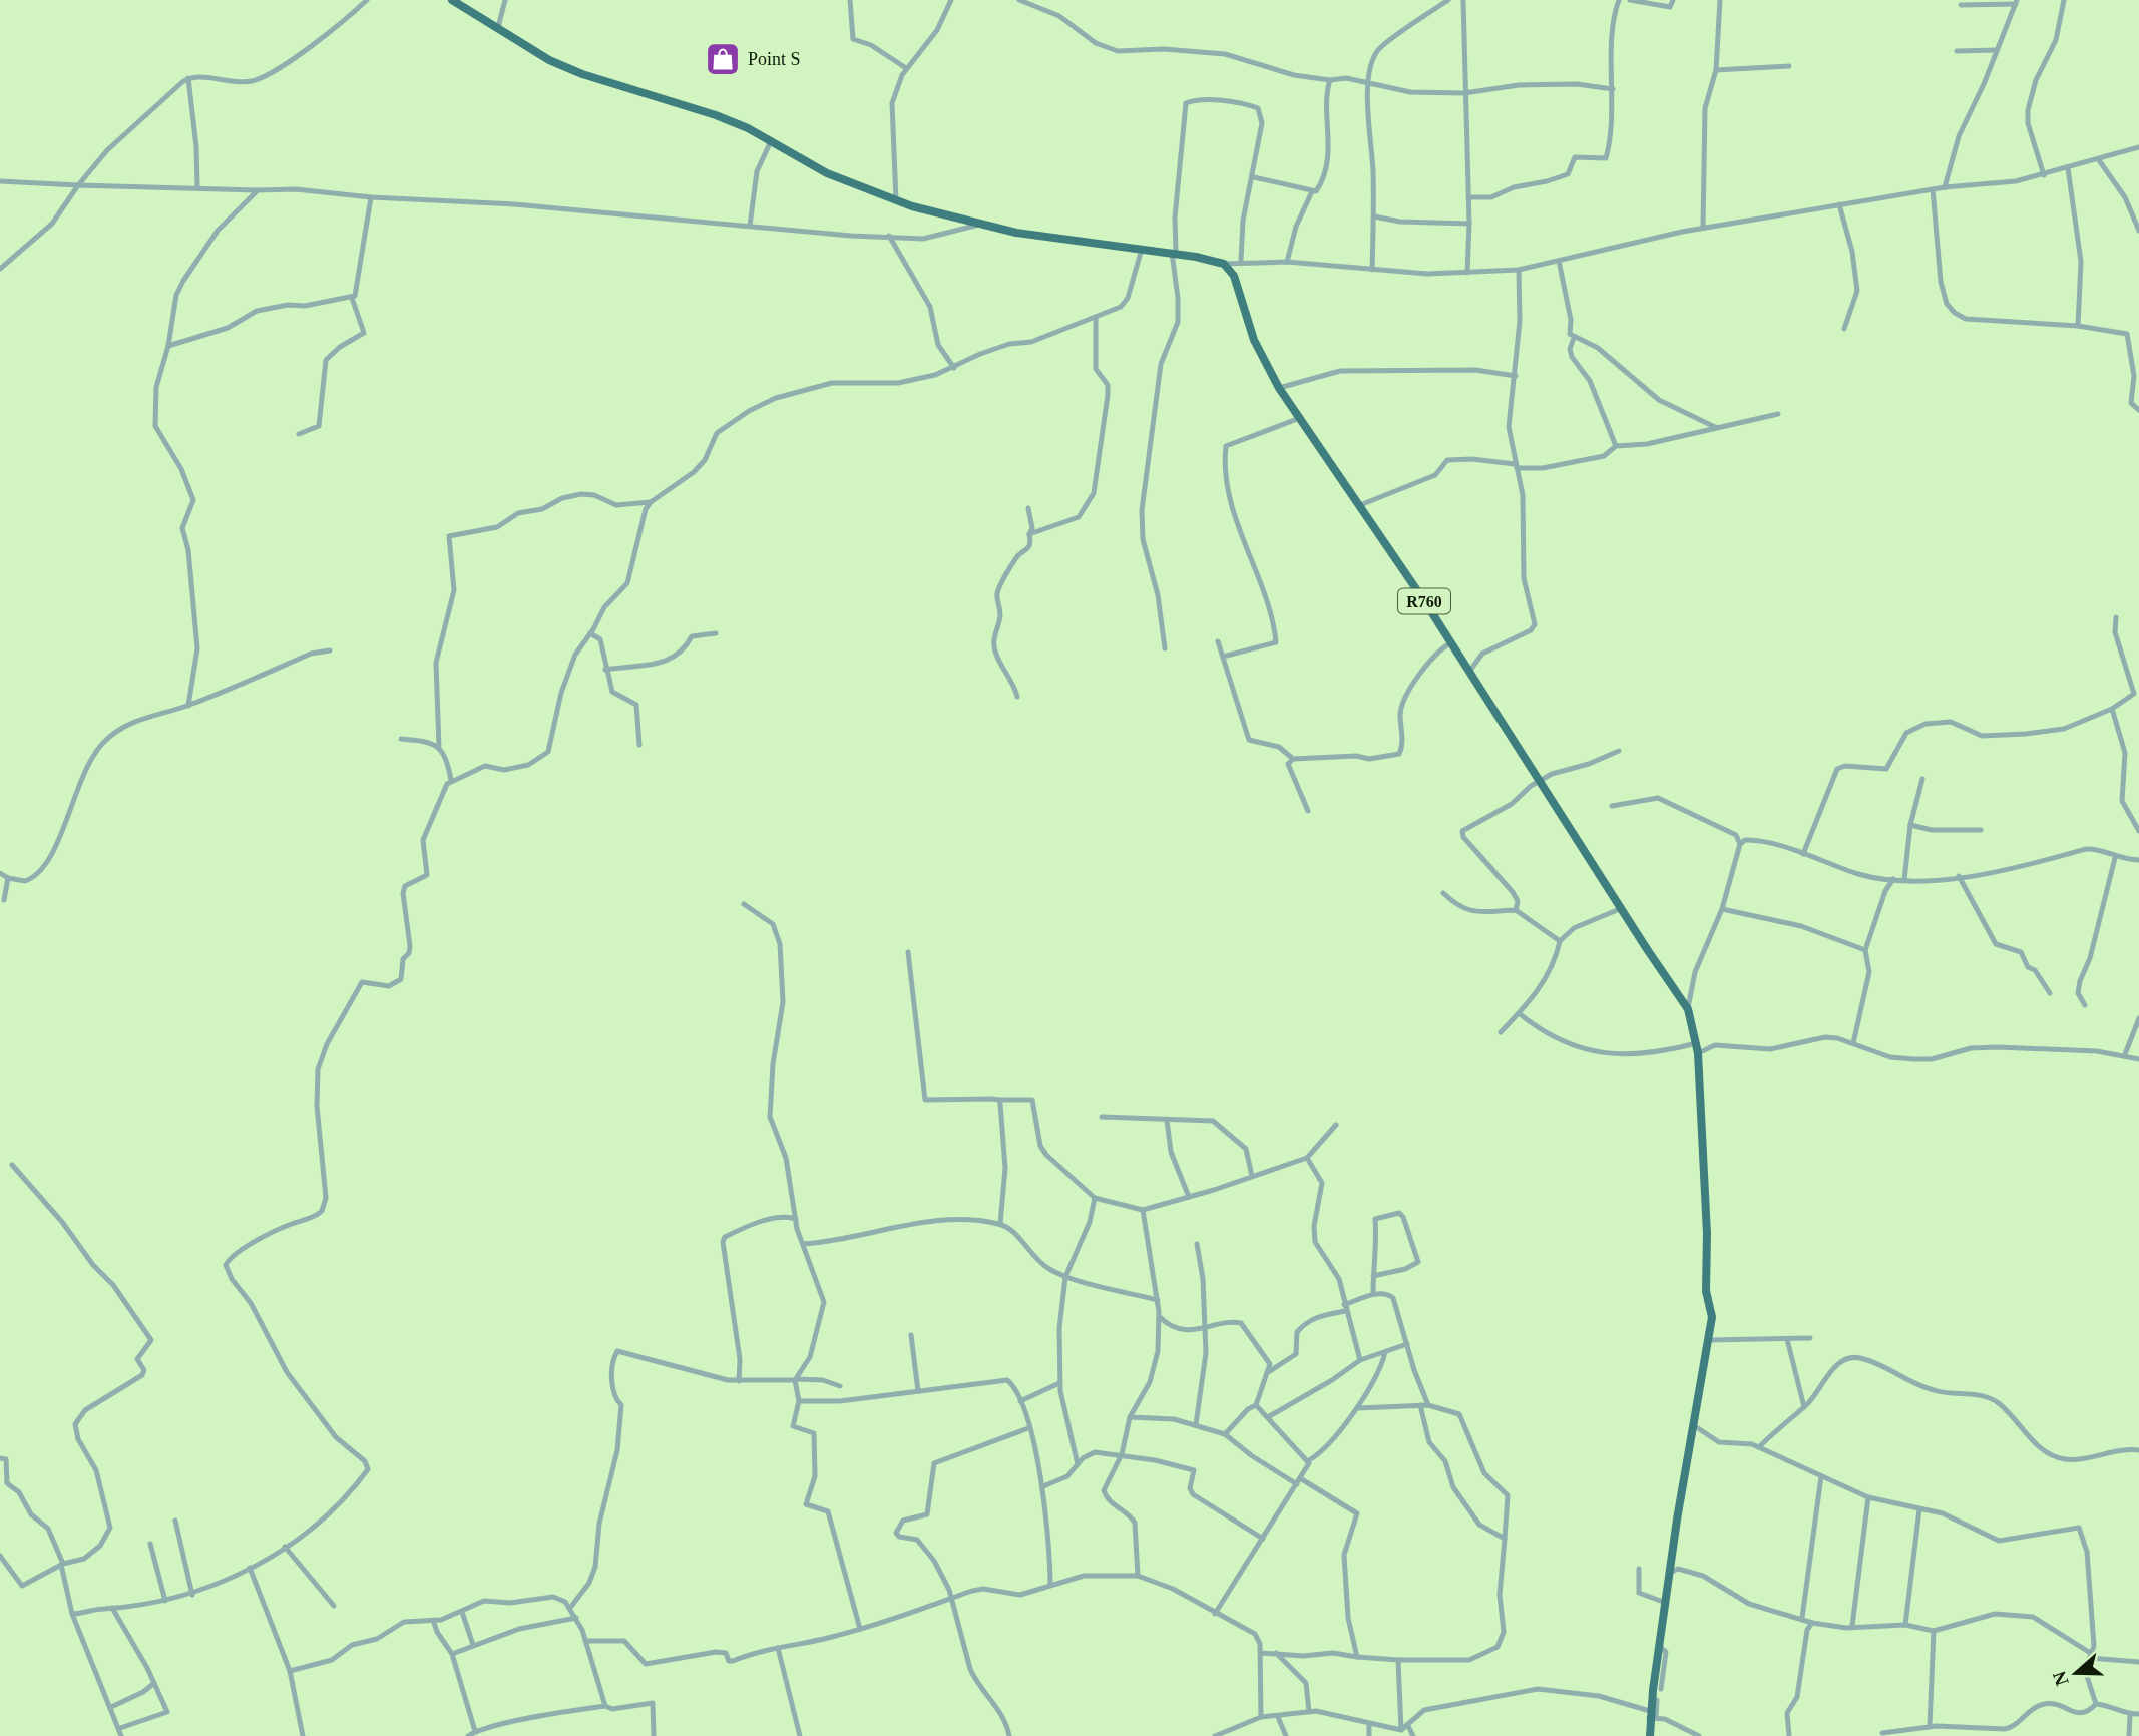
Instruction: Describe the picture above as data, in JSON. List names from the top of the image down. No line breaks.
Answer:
{"streets":{"main road":["R760"]},"places":{"shop":["Point S"]},"north":"left"}
